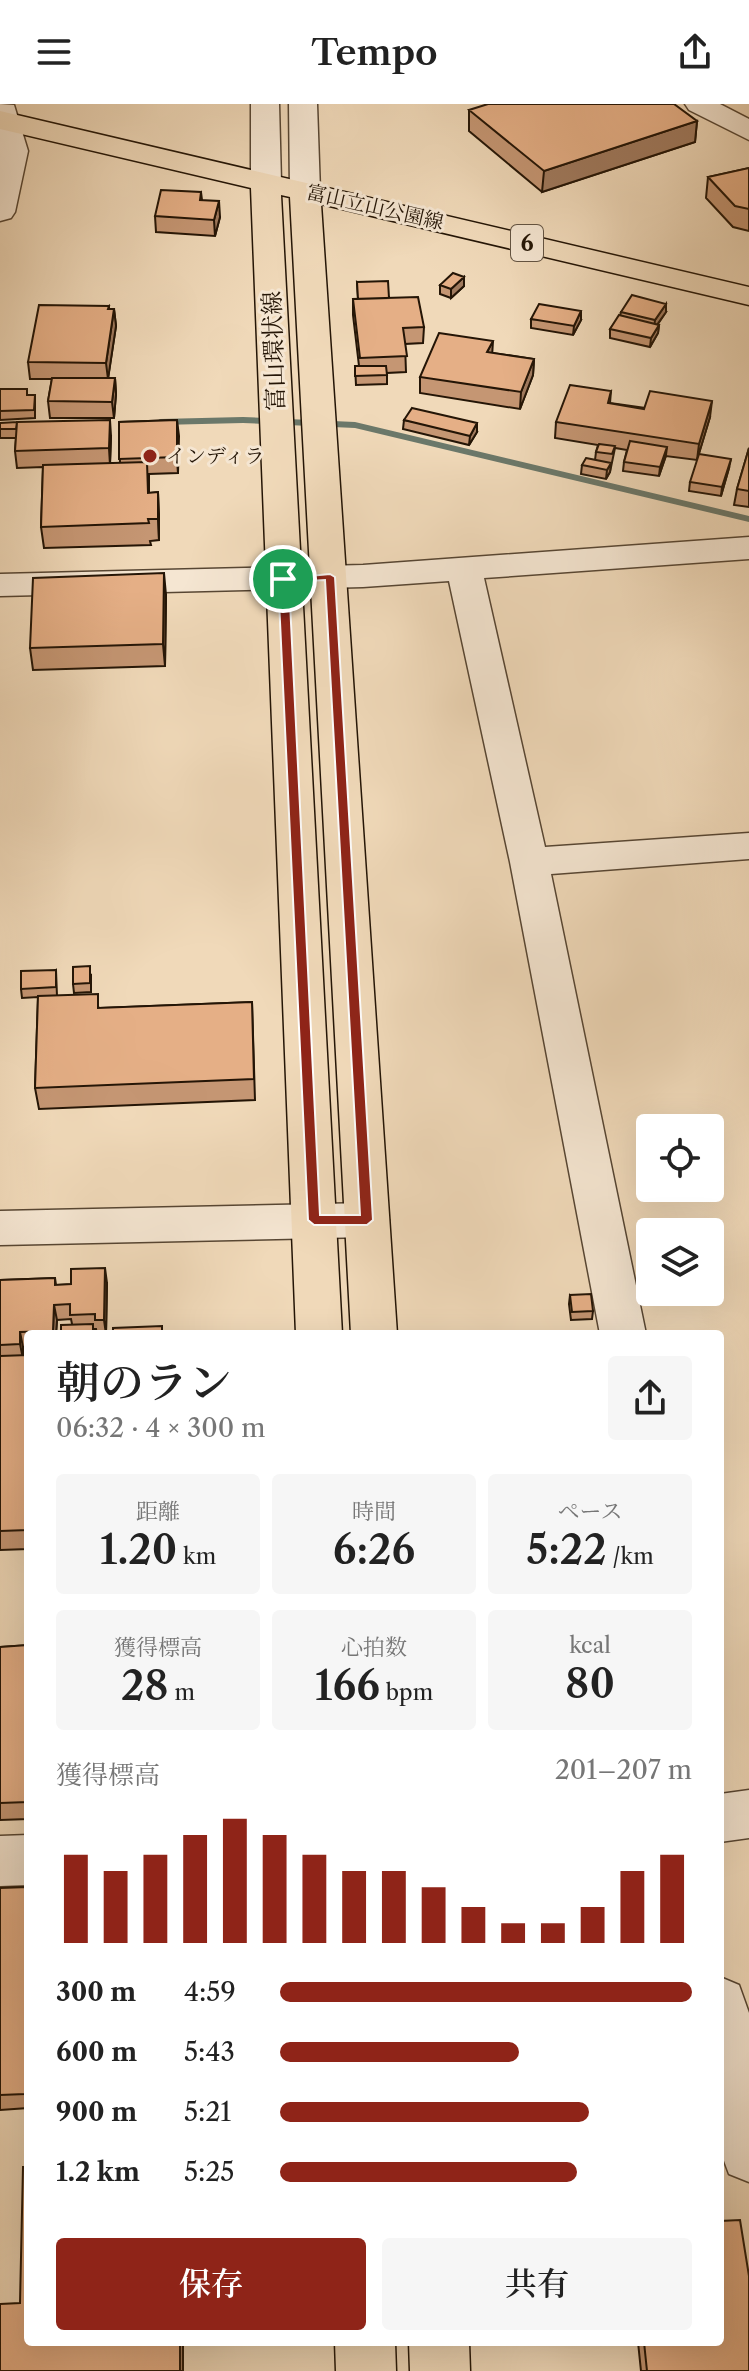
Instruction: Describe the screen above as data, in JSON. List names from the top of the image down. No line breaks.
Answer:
{"streets":{"main road":["富山立山公園線","6","富山環状線"]},"crossings":[["富山立山公園線","富山環状線"]],"places":["インディラ"],"page":{"header":"Tempo","heading":["朝のラン","06:32 · 4 × 300 m"],"stats":[["距離","1.20 km"],["時間","6:26"],["ペース","5:22 /km"],["獲得標高","28 m"],["心拍数","166 bpm"],["kcal","80"]],"chart":["獲得標高","201–207 m"],"list":[{"name":"300 m","note":"4:59"},{"name":"600 m","note":"5:43"},{"name":"900 m","note":"5:21"},{"name":"1.2 km","note":"5:25"}],"buttons":["保存","共有"]}}
